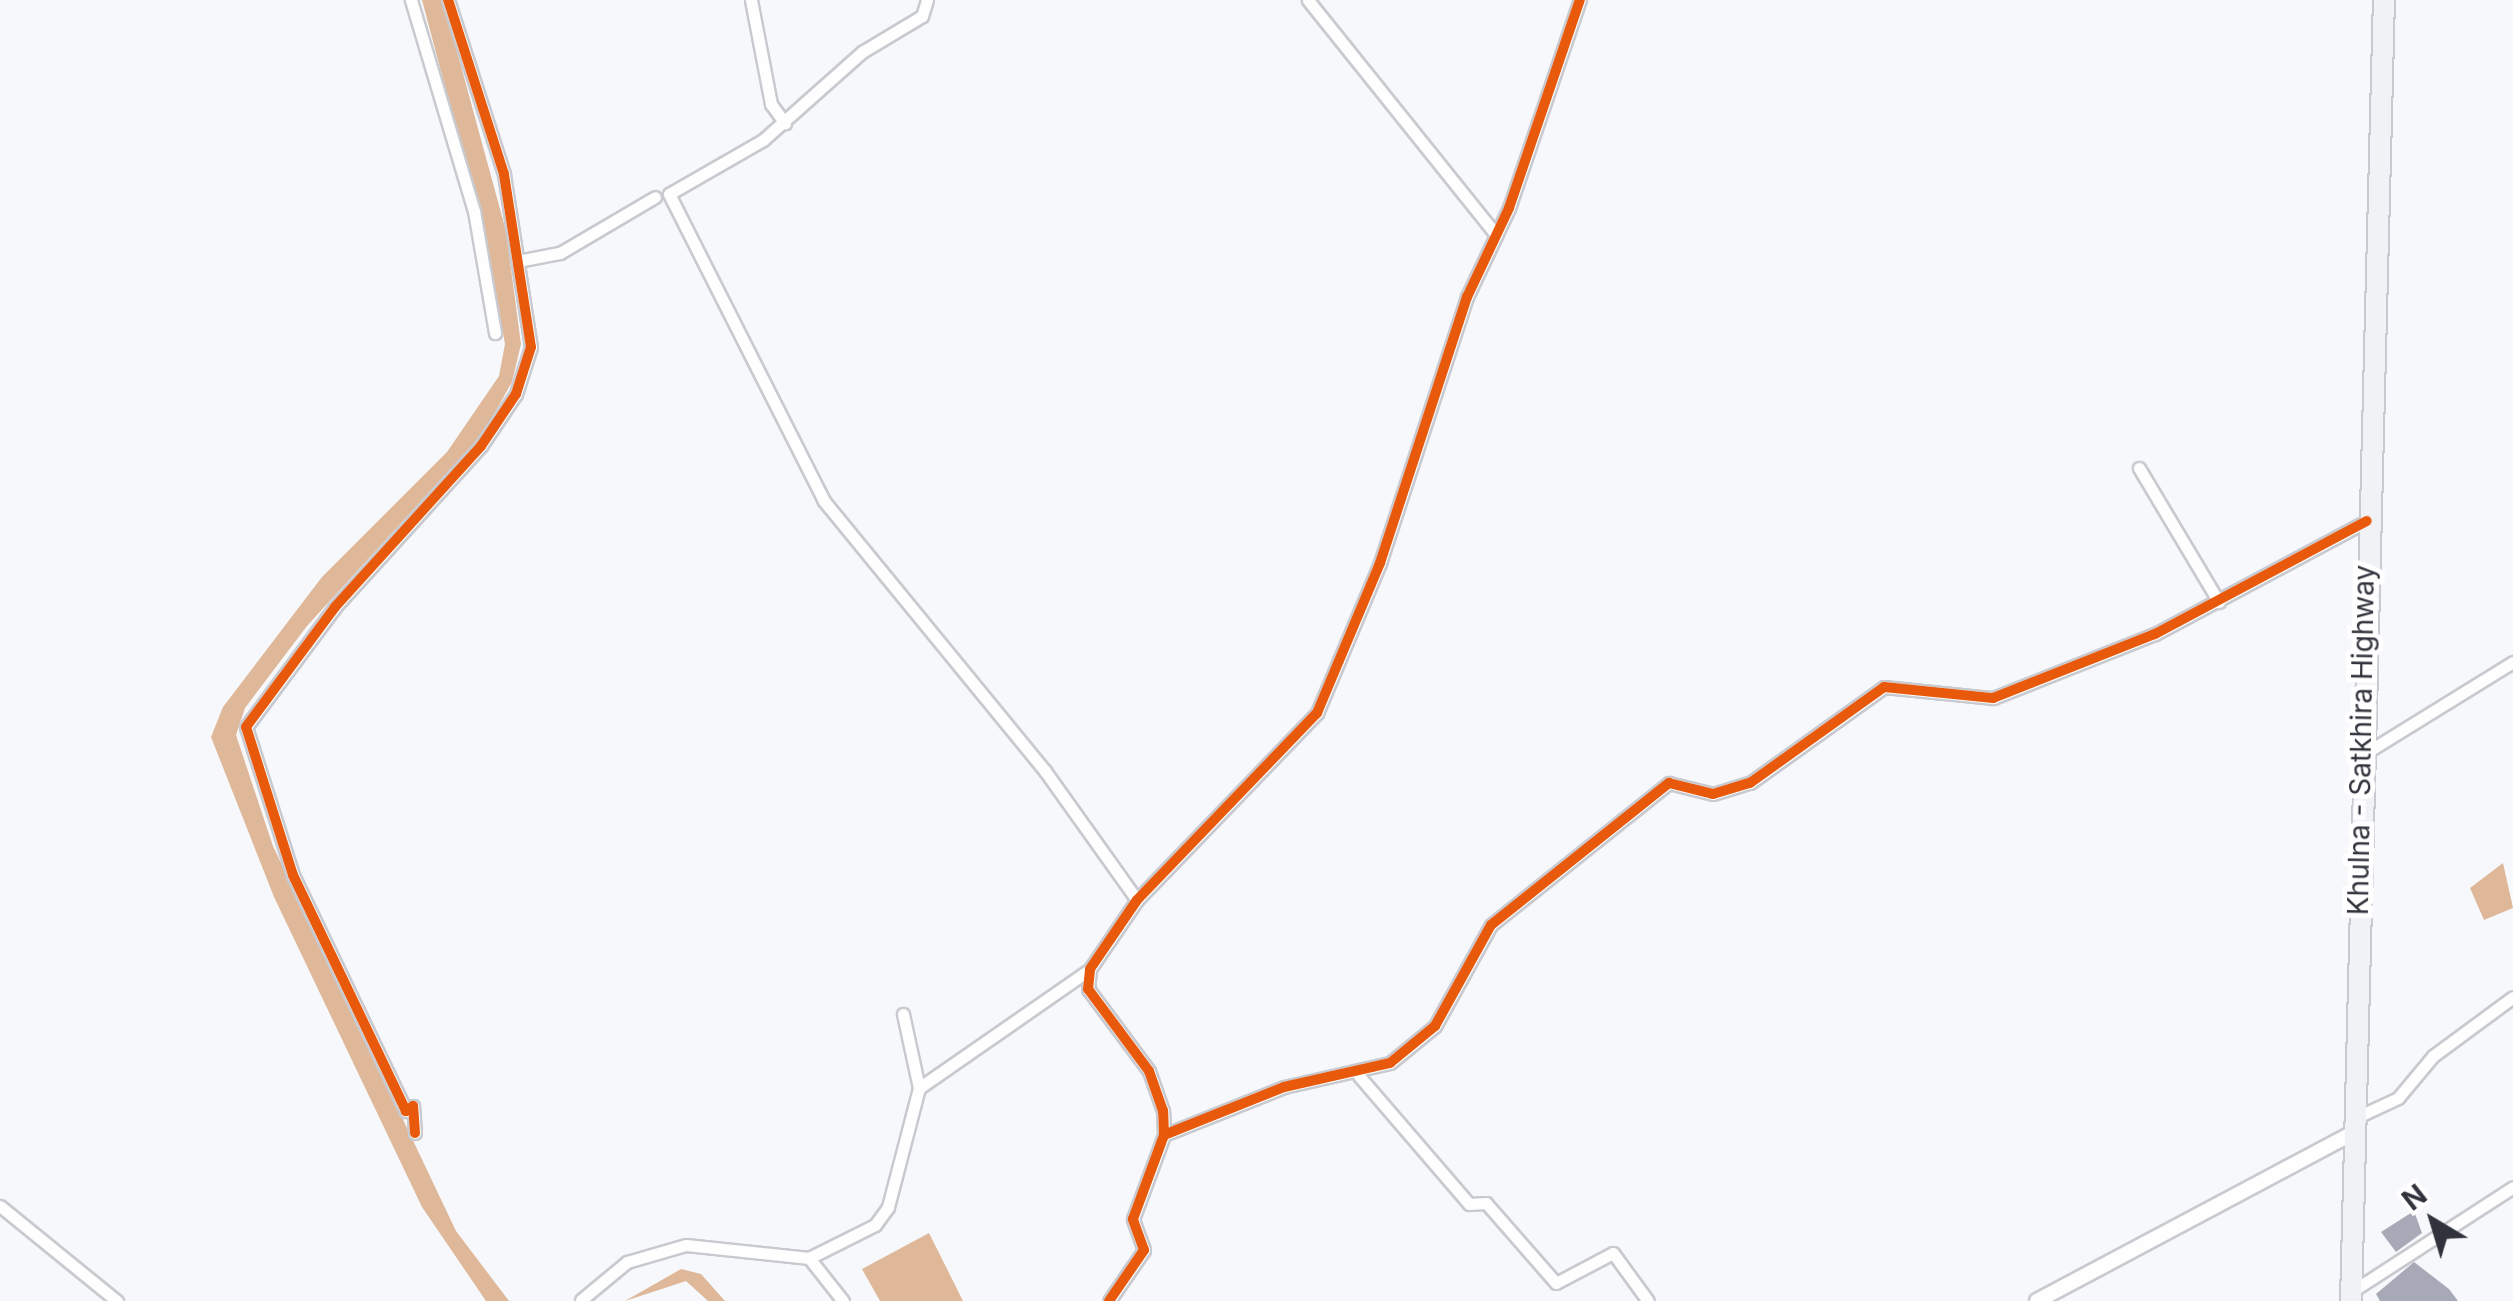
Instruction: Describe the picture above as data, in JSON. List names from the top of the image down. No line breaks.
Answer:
{"streets":{"highway":["Khulna - Satkhira Highway"]},"north":"top left"}
